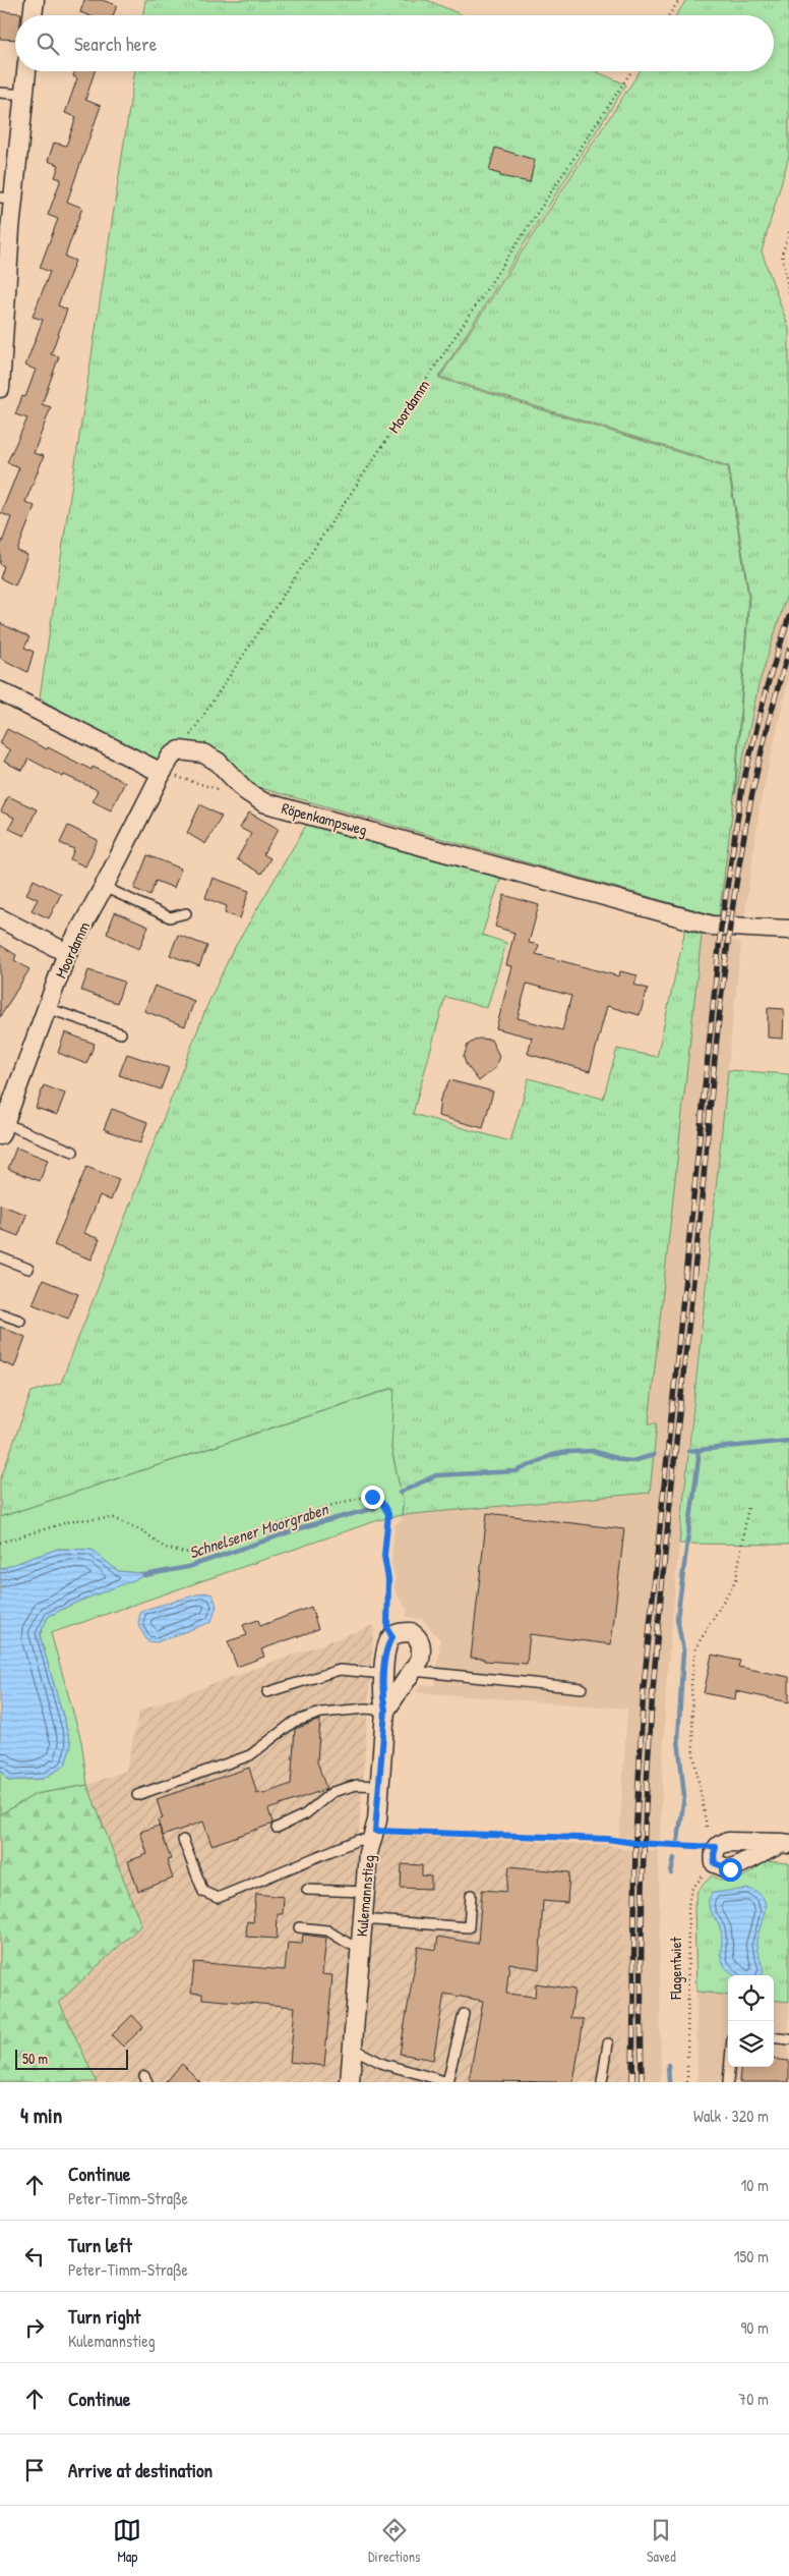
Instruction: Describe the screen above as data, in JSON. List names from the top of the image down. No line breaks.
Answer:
{"streets":{"street":["Moordamm","Röpenkampsweg","Kulemannstieg"],"path":["Flagentwiet"]},"crossings":[["Moordamm","Röpenkampsweg"]],"water":["Schnelsener Moorgraben"],"scale_bar":"50 m","page":{"search":"Search here","scale":"50 m","heading":["4 min","Walk · 320 m"],"list":[["Continue","Peter-Timm-Straße","10 m"],["Turn left","Peter-Timm-Straße","150 m"],["Turn right","Kulemannstieg","90 m"],["Continue","70 m"],"Arrive at destination"],"nav":["Map","Directions","Saved"]}}
